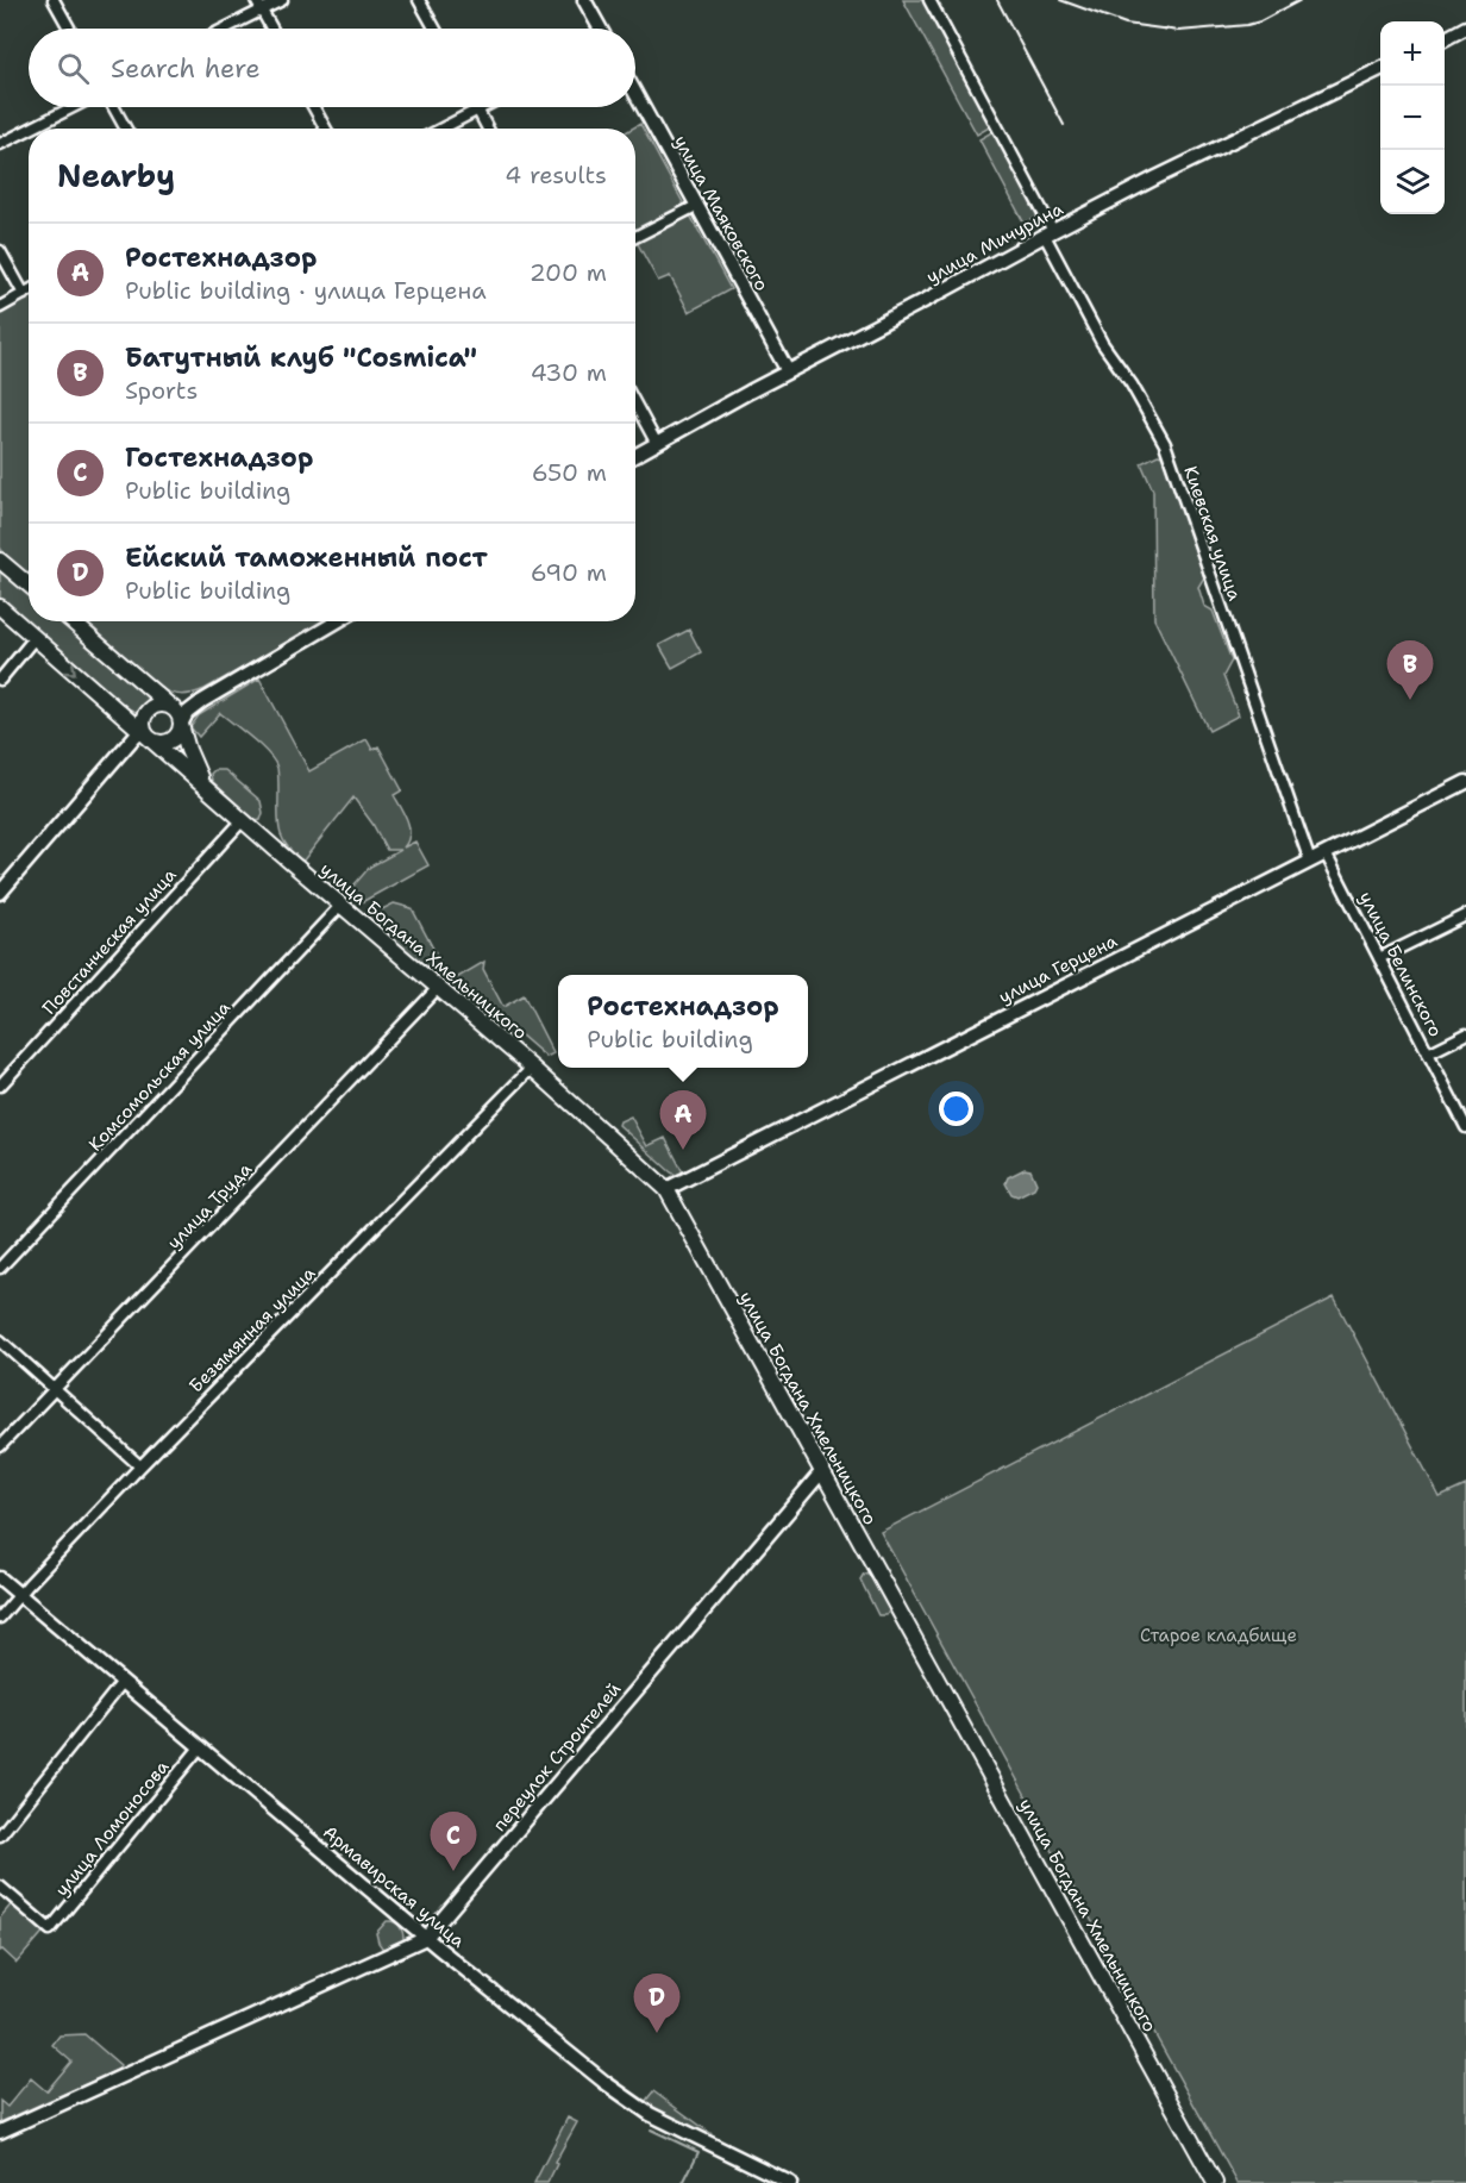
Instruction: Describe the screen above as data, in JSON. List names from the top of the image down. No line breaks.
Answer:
{"streets":{"main road":["улица Богдана Хмельницкого"],"street":["улица Маяковского","улица Мичурина","Киевская улица","Повстанческая улица","улица Белинского","улица Герцена","Комсомольская улица","улица Труда","Безымянная улица","переулок Строителей","улица Ломоносова","Армавирская улица"]},"crossings":[["улица Маяковского","улица Мичурина"],["улица Мичурина","Киевская улица"],["Киевская улица","улица Герцена"],["Повстанческая улица","улица Богдана Хмельницкого"],["улица Богдана Хмельницкого","улица Герцена"],["улица Богдана Хмельницкого","Комсомольская улица"],["улица Богдана Хмельницкого","улица Труда"],["улица Богдана Хмельницкого","Безымянная улица"],["улица Богдана Хмельницкого","переулок Строителей"],["улица Белинского","улица Герцена"],["Безымянная улица","Армавирская улица"],["переулок Строителей","Армавирская улица"],["улица Ломоносова","Армавирская улица"]],"parks":["Старое кладбище"],"page":{"map_buttons":["+","−"],"search":"Search here","heading":["Nearby","4 results"],"list":[{"mark":"A","name":"Ростехнадзор","note":"Public building · улица Герцена","value":"200 m"},{"mark":"B","name":"Батутный клуб \"Cosmica\"","note":"Sports","value":"430 m"},{"mark":"C","name":"Гостехнадзор","note":"Public building","value":"650 m"},{"mark":"D","name":"Ейский таможенный пост","note":"Public building","value":"690 m"}],"pins":["B","A","C","D"],"popup":["Ростехнадзор","Public building"]}}
